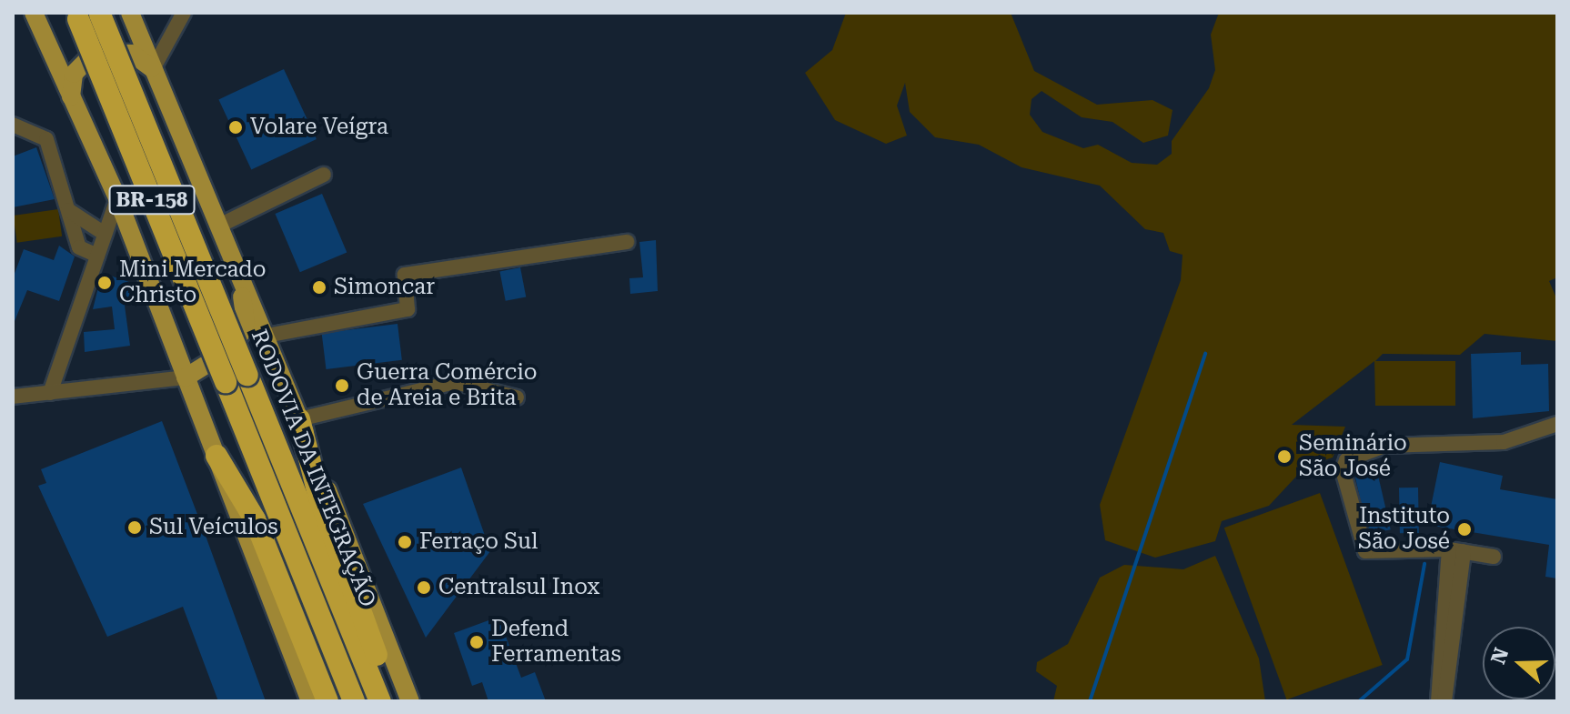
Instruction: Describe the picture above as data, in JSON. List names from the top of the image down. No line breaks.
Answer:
{"streets":{"highway":["BR-158","RODOVIA DA INTEGRAÇÃO"]},"places":["Volare Veígra","Mini Mercado Christo","Simoncar","Guerra Comércio de Areia e Brita","Seminário São José","Sul Veículos","Instituto São José","Ferraço Sul","Centralsul Inox","Defend Ferramentas"],"north":"left"}
